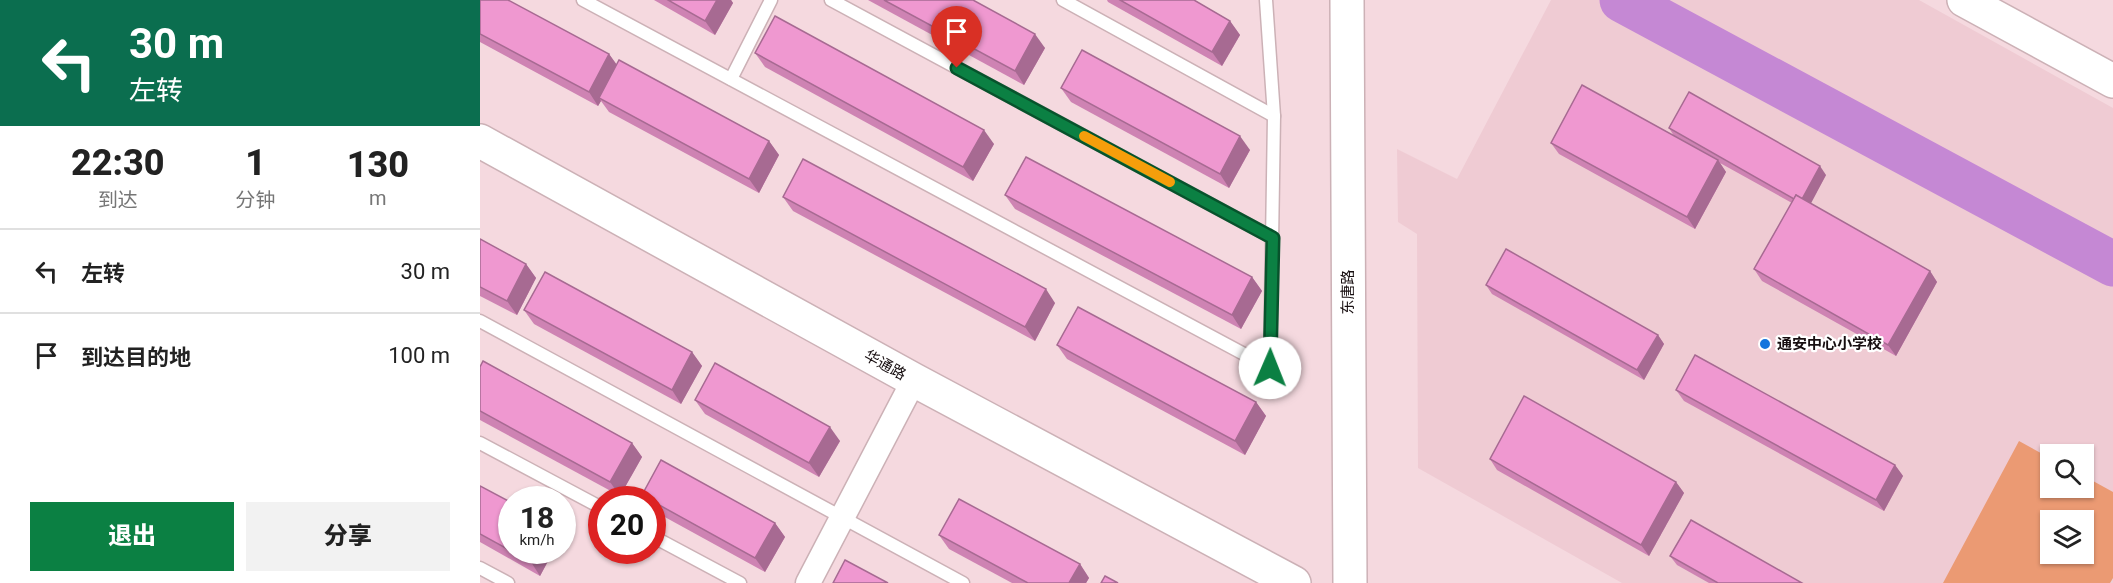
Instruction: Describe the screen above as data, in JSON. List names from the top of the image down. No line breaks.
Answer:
{"streets":{"street":["东唐路","华通路"]},"places":["通安中心小学校"],"page":{"turn":["30 m","左转"],"eta":["22:30","到达","1","分钟","130","m"],"list":[{"name":"左转","value":"30 m"},{"name":"到达目的地","value":"100 m"}],"speed":"18 km/h","limit":"20","buttons":["退出","分享"]}}
